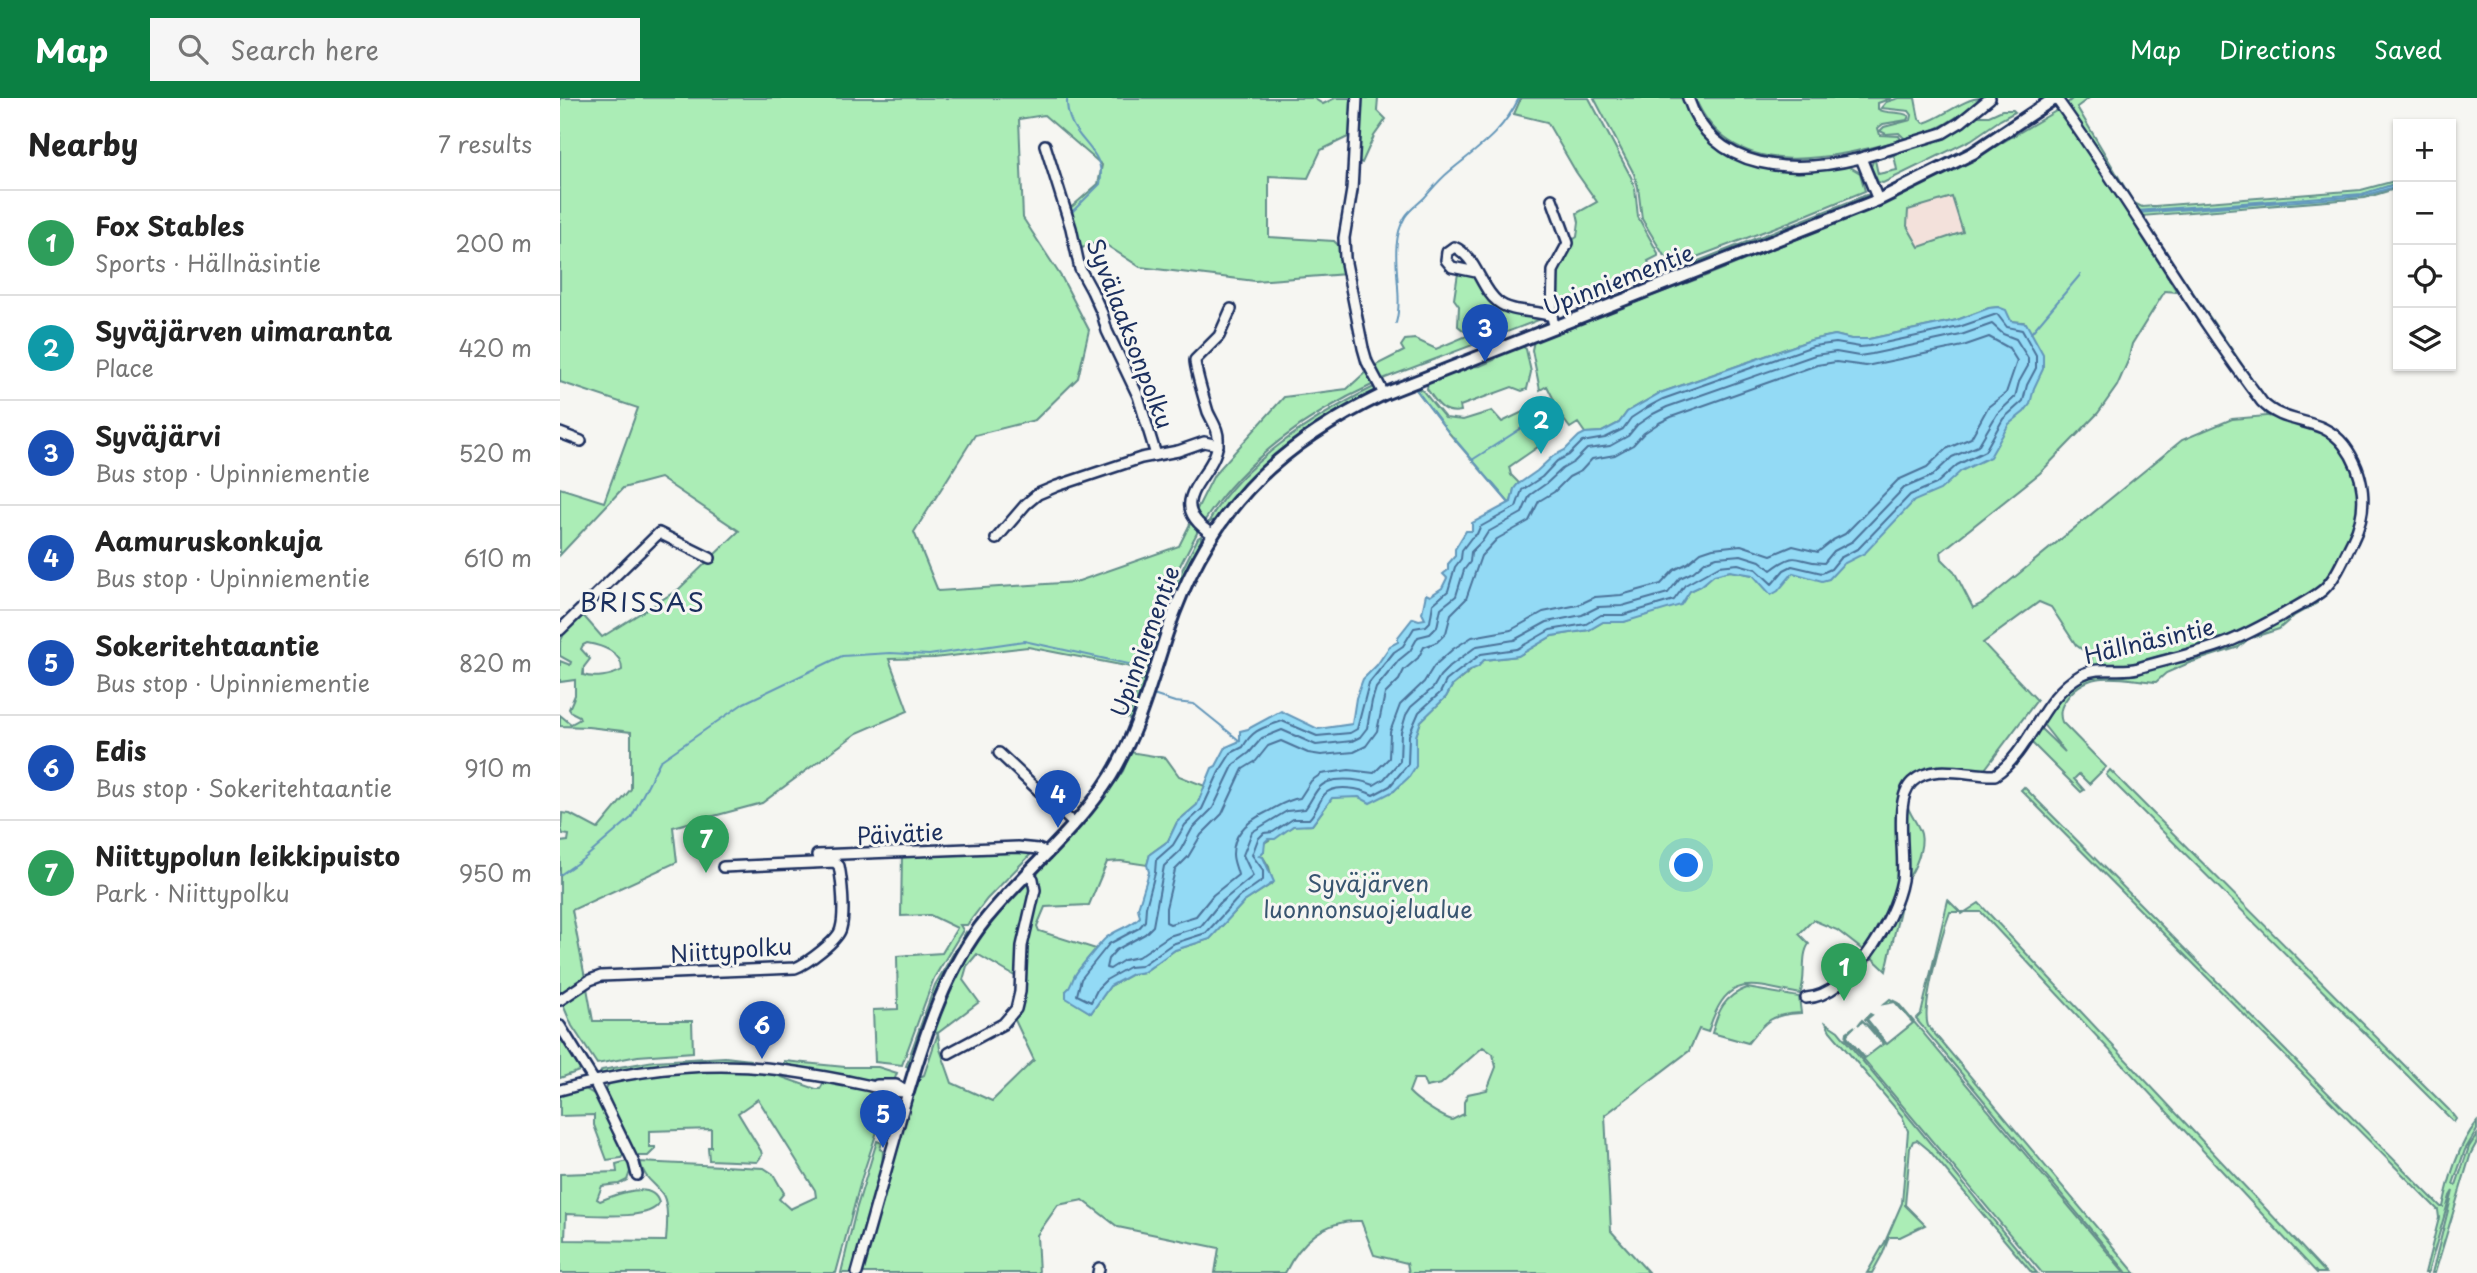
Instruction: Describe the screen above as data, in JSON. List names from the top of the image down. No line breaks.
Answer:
{"streets":{"main road":["Upinniementie"],"street":["Syvälaaksonpolku","Hällnäsintie","Päivätie","Niittypolku"]},"crossings":[["Upinniementie","Hällnäsintie"],["Upinniementie","Päivätie"],["Päivätie","Niittypolku"]],"districts":["BRISSAS"],"parks":["Syväjärven luonnonsuojelualue"],"page":{"header":"Map","search":"Search here","nav":["Map","Directions","Saved"],"heading":["Nearby","7 results"],"map_buttons":["+","−"],"list":[{"mark":"1","name":"Fox Stables","note":"Sports · Hällnäsintie","value":"200 m"},{"mark":"2","name":"Syväjärven uimaranta","note":"Place","value":"420 m"},{"mark":"3","name":"Syväjärvi","note":"Bus stop · Upinniementie","value":"520 m"},{"mark":"4","name":"Aamuruskonkuja","note":"Bus stop · Upinniementie","value":"610 m"},{"mark":"5","name":"Sokeritehtaantie","note":"Bus stop · Upinniementie","value":"820 m"},{"mark":"6","name":"Edis","note":"Bus stop · Sokeritehtaantie","value":"910 m"},{"mark":"7","name":"Niittypolun leikkipuisto","note":"Park · Niittypolku","value":"950 m"}],"pins":["3","2","4","7","1","6","5"]}}
